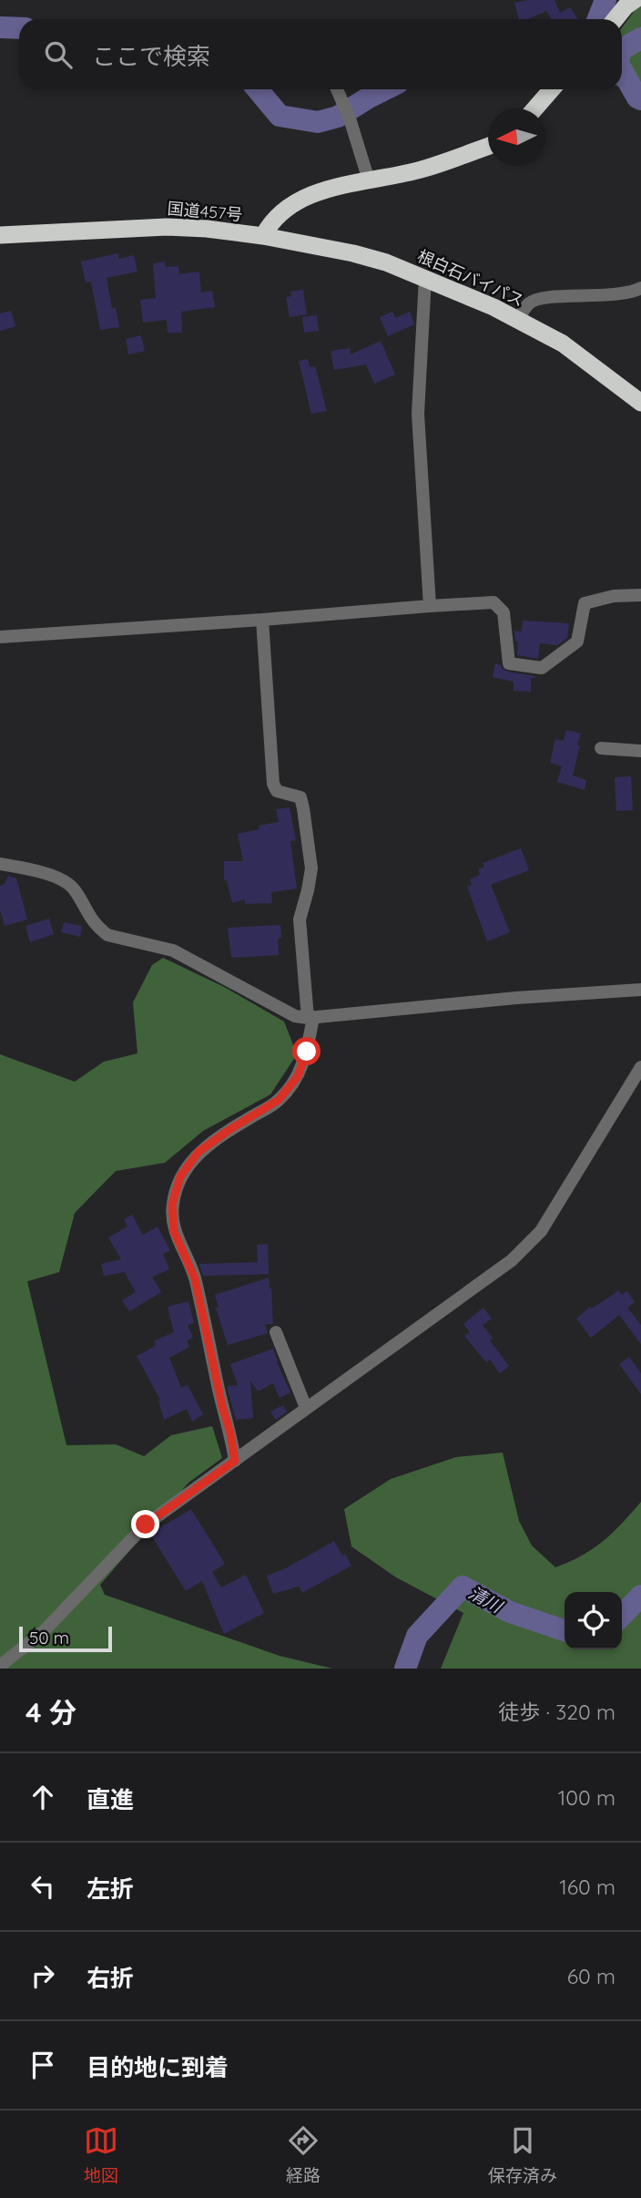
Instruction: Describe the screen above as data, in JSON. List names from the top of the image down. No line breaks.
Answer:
{"streets":{"highway":["国道457号","根白石バイパス"]},"crossings":[["国道457号","根白石バイパス"]],"water":["清川"],"scale_bar":"50 m","north":"left","page":{"search":"ここで検索","scale":"50 m","heading":["4 分","徒歩 · 320 m"],"list":[["直進","100 m"],["左折","160 m"],["右折","60 m"],"目的地に到着"],"nav":["地図","経路","保存済み"]}}
